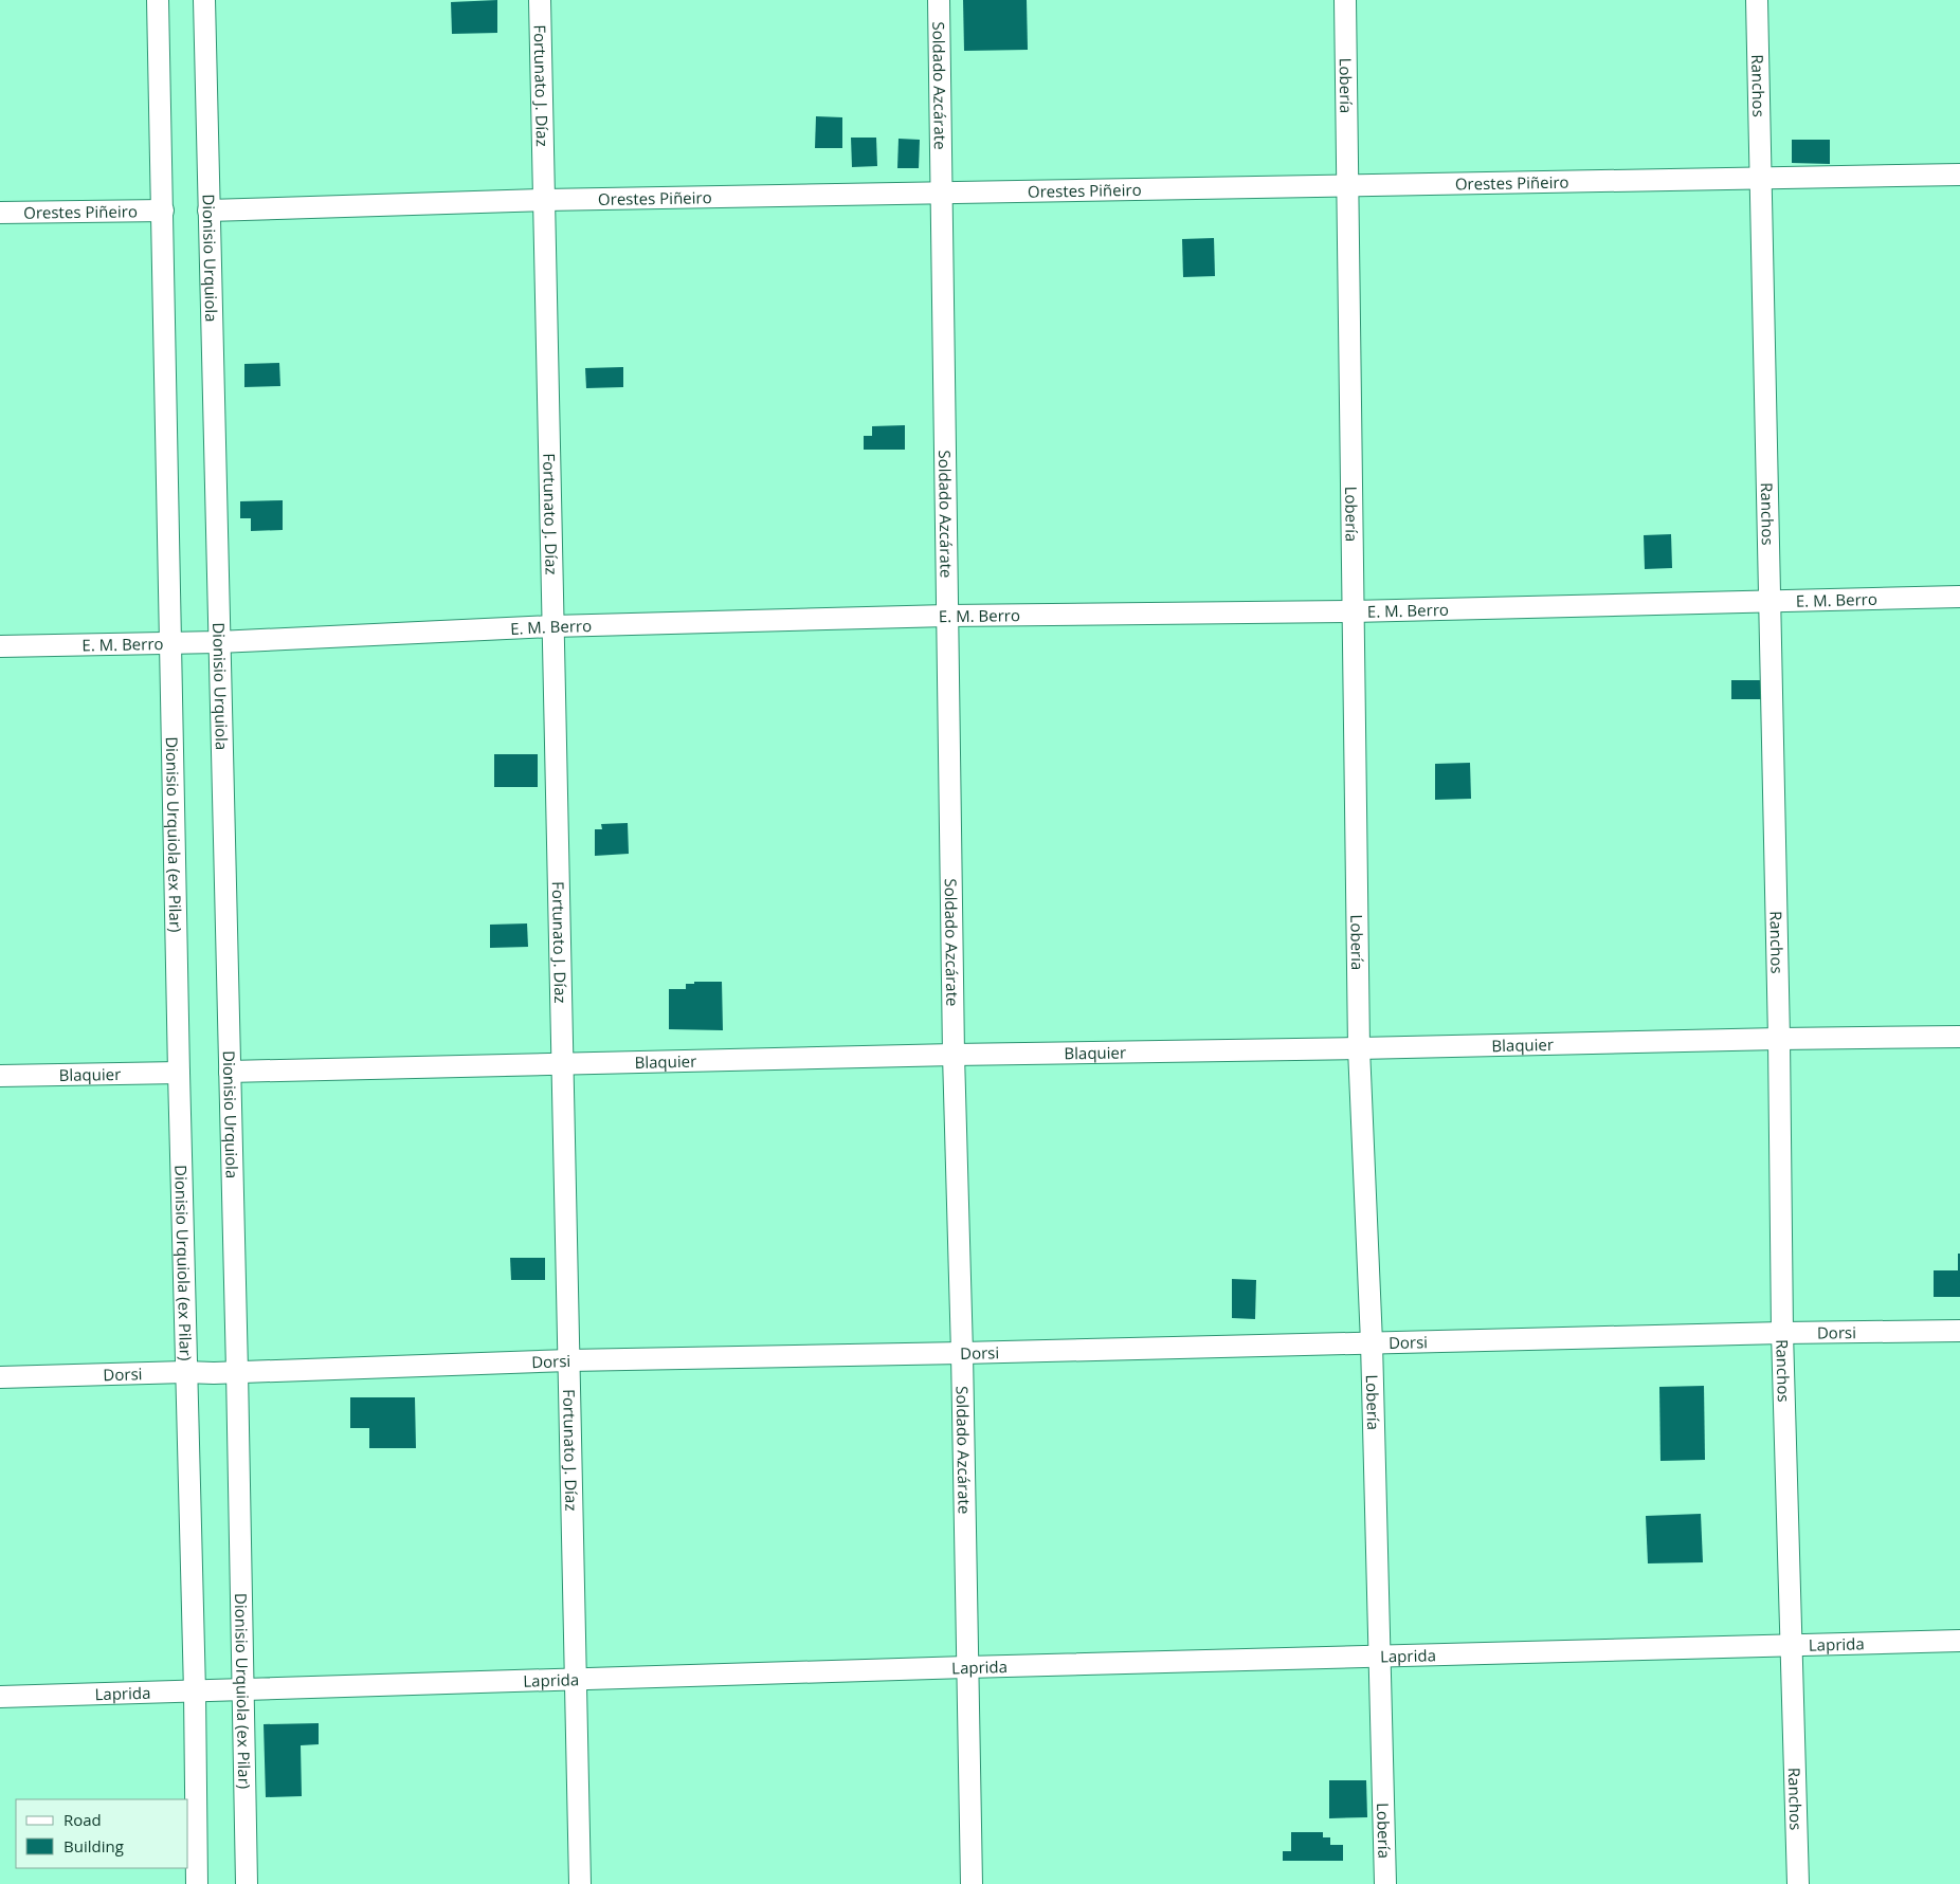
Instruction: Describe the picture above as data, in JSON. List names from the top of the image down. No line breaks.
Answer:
{"streets":{"street":["Fortunato J. Díaz","Soldado Azcárate","Lobería","Ranchos","Orestes Piñeiro","Dionisio Urquiola","E. M. Berro","Dionisio Urquiola (ex Pilar)","Blaquier","Dorsi","Laprida"]},"crossings":[["Fortunato J. Díaz","Orestes Piñeiro"],["Fortunato J. Díaz","E. M. Berro"],["Fortunato J. Díaz","Blaquier"],["Fortunato J. Díaz","Dorsi"],["Fortunato J. Díaz","Laprida"],["Soldado Azcárate","Orestes Piñeiro"],["Soldado Azcárate","E. M. Berro"],["Soldado Azcárate","Blaquier"],["Soldado Azcárate","Dorsi"],["Soldado Azcárate","Laprida"],["Lobería","Orestes Piñeiro"],["Lobería","E. M. Berro"],["Lobería","Blaquier"],["Lobería","Dorsi"],["Lobería","Laprida"],["Ranchos","Orestes Piñeiro"],["Ranchos","E. M. Berro"],["Ranchos","Blaquier"],["Ranchos","Dorsi"],["Ranchos","Laprida"],["Orestes Piñeiro","Dionisio Urquiola"],["Dionisio Urquiola","E. M. Berro"],["Dionisio Urquiola","Dionisio Urquiola (ex Pilar)"],["Dionisio Urquiola","Blaquier"],["Dionisio Urquiola","Dorsi"],["E. M. Berro","Dionisio Urquiola (ex Pilar)"],["Dionisio Urquiola (ex Pilar)","Blaquier"],["Dionisio Urquiola (ex Pilar)","Dorsi"],["Dionisio Urquiola (ex Pilar)","Laprida"]],"legend":["Road","Building"]}
